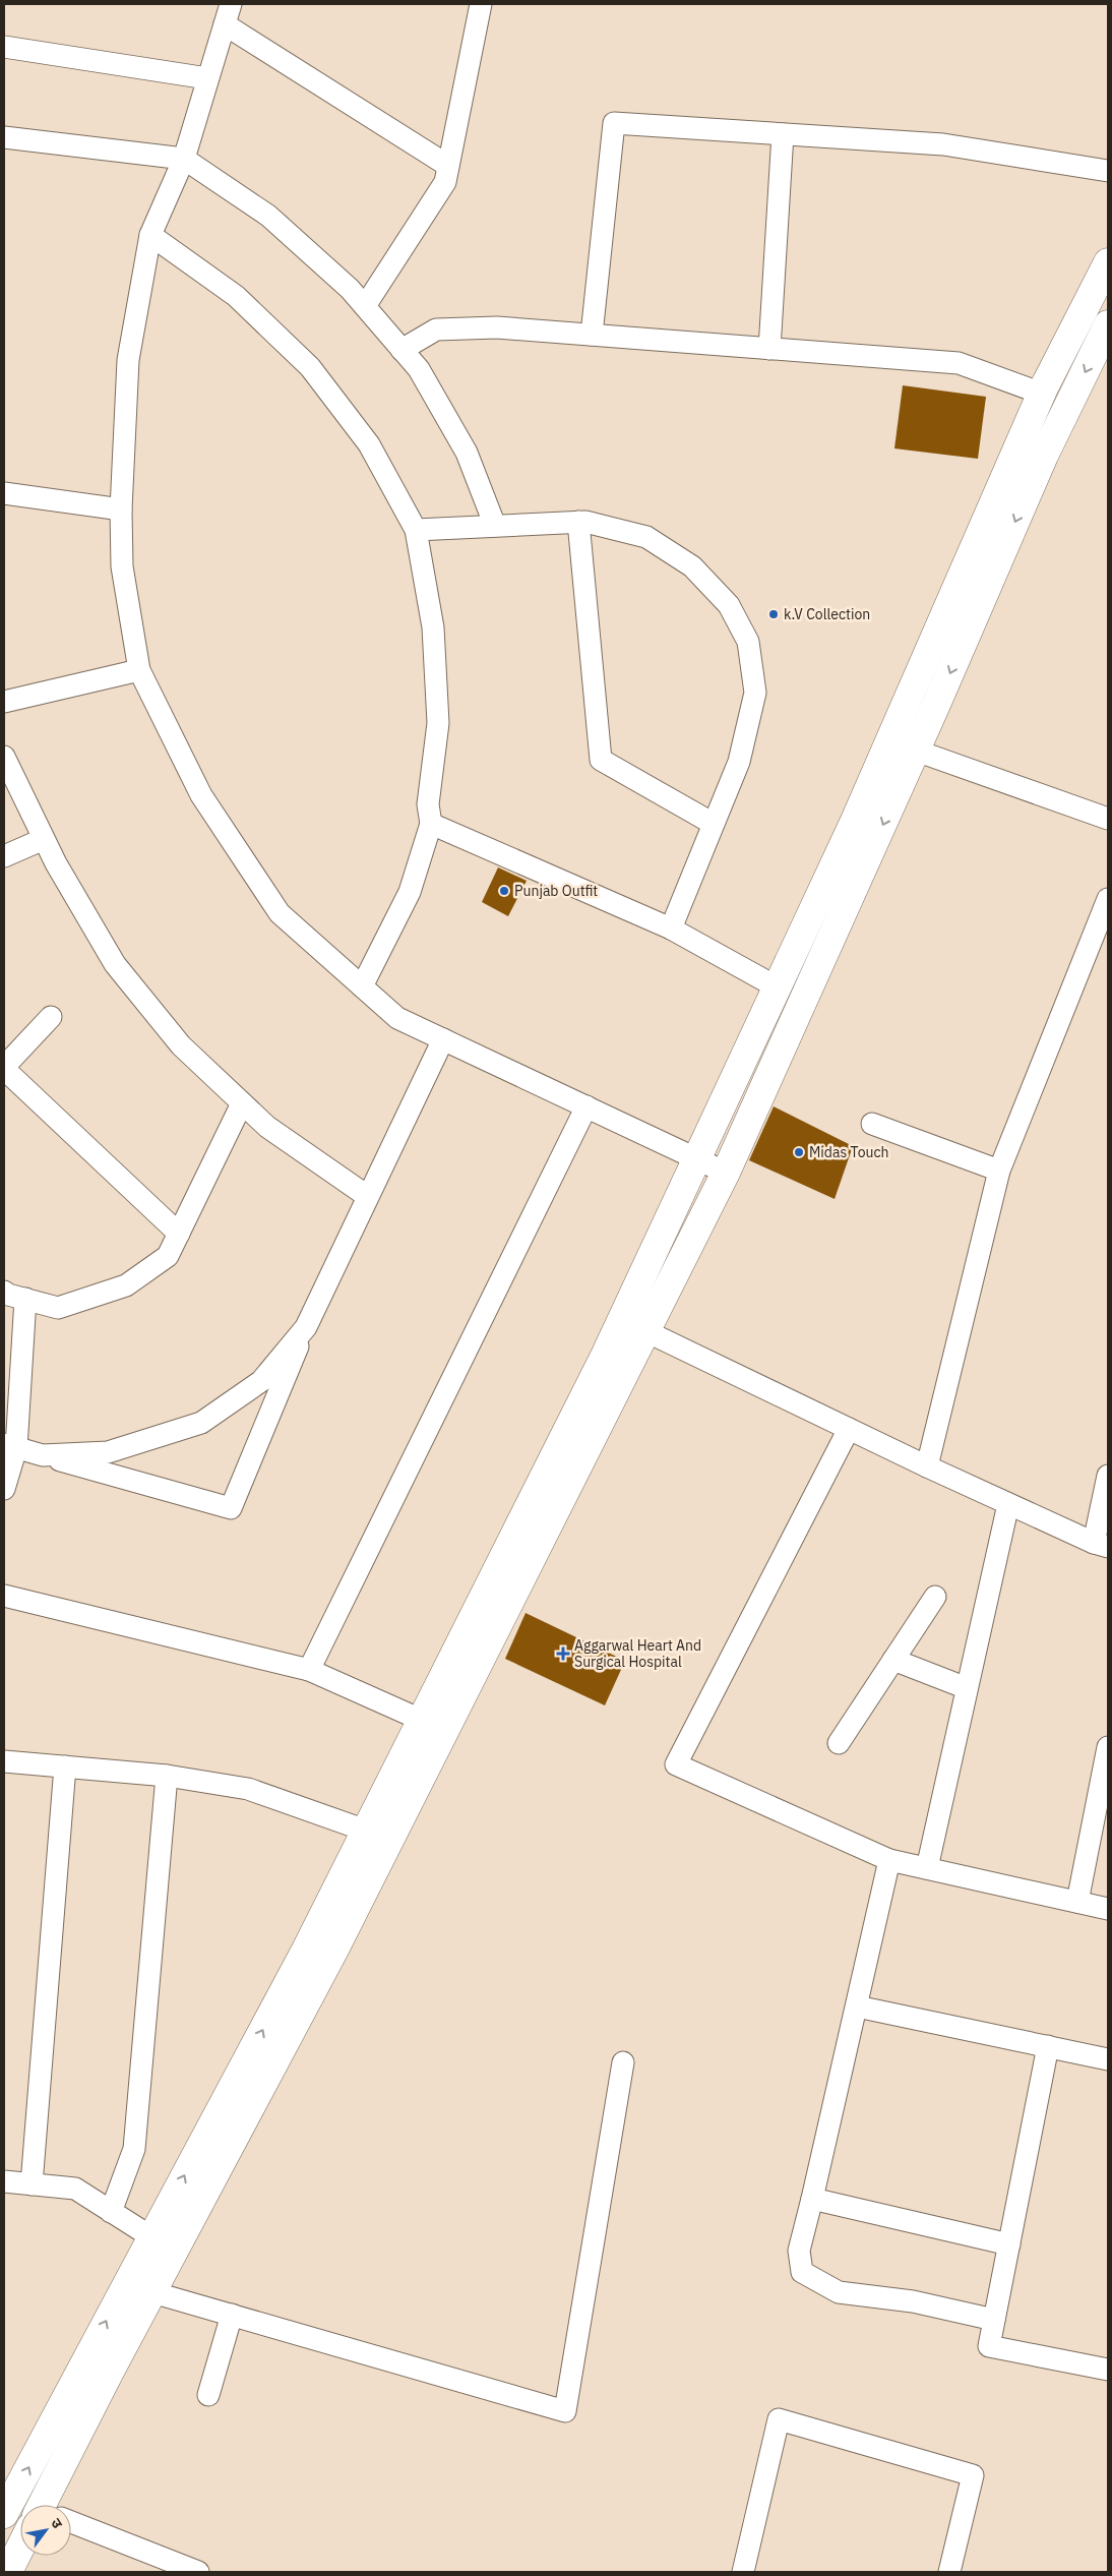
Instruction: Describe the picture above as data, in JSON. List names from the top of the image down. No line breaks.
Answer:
{"places":{"other":["k.V Collection","Punjab Outfit","Midas Touch"],"health":["Aggarwal Heart And Surgical Hospital"]},"north":"top right"}
